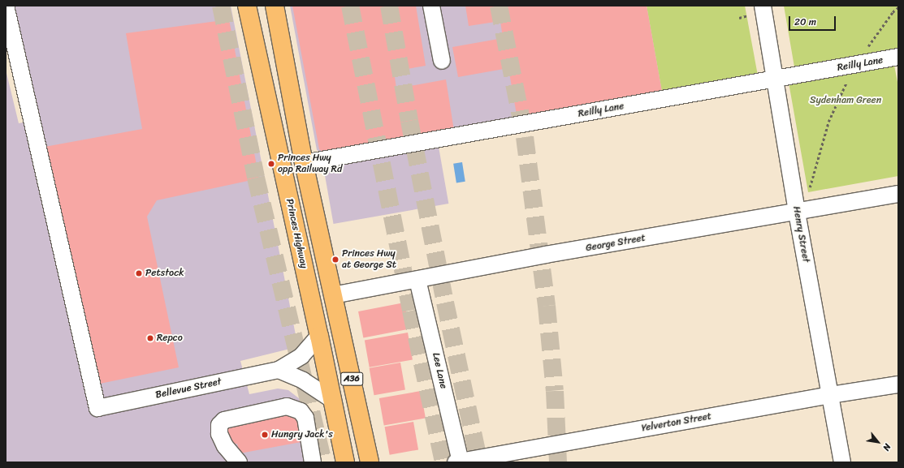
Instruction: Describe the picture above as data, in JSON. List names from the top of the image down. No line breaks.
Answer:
{"streets":{"highway":["Princes Highway","A36"],"street":["Reilly Lane","Henry Street","George Street","Lee Lane","Bellevue Street","Yelverton Street"]},"crossings":[["Reilly Lane","Henry Street"],["Reilly Lane","A36"],["Princes Highway","Bellevue Street"],["Henry Street","George Street"],["Henry Street","Yelverton Street"],["George Street","Lee Lane"],["George Street","A36"],["Lee Lane","Yelverton Street"]],"parks":["Sydenham Green"],"places":["Princes Hwy opp Railway Rd","Princes Hwy at George St","Petstock","Repco","Hungry Jack's"],"scale_bar":"20 m","north":"bottom right"}
